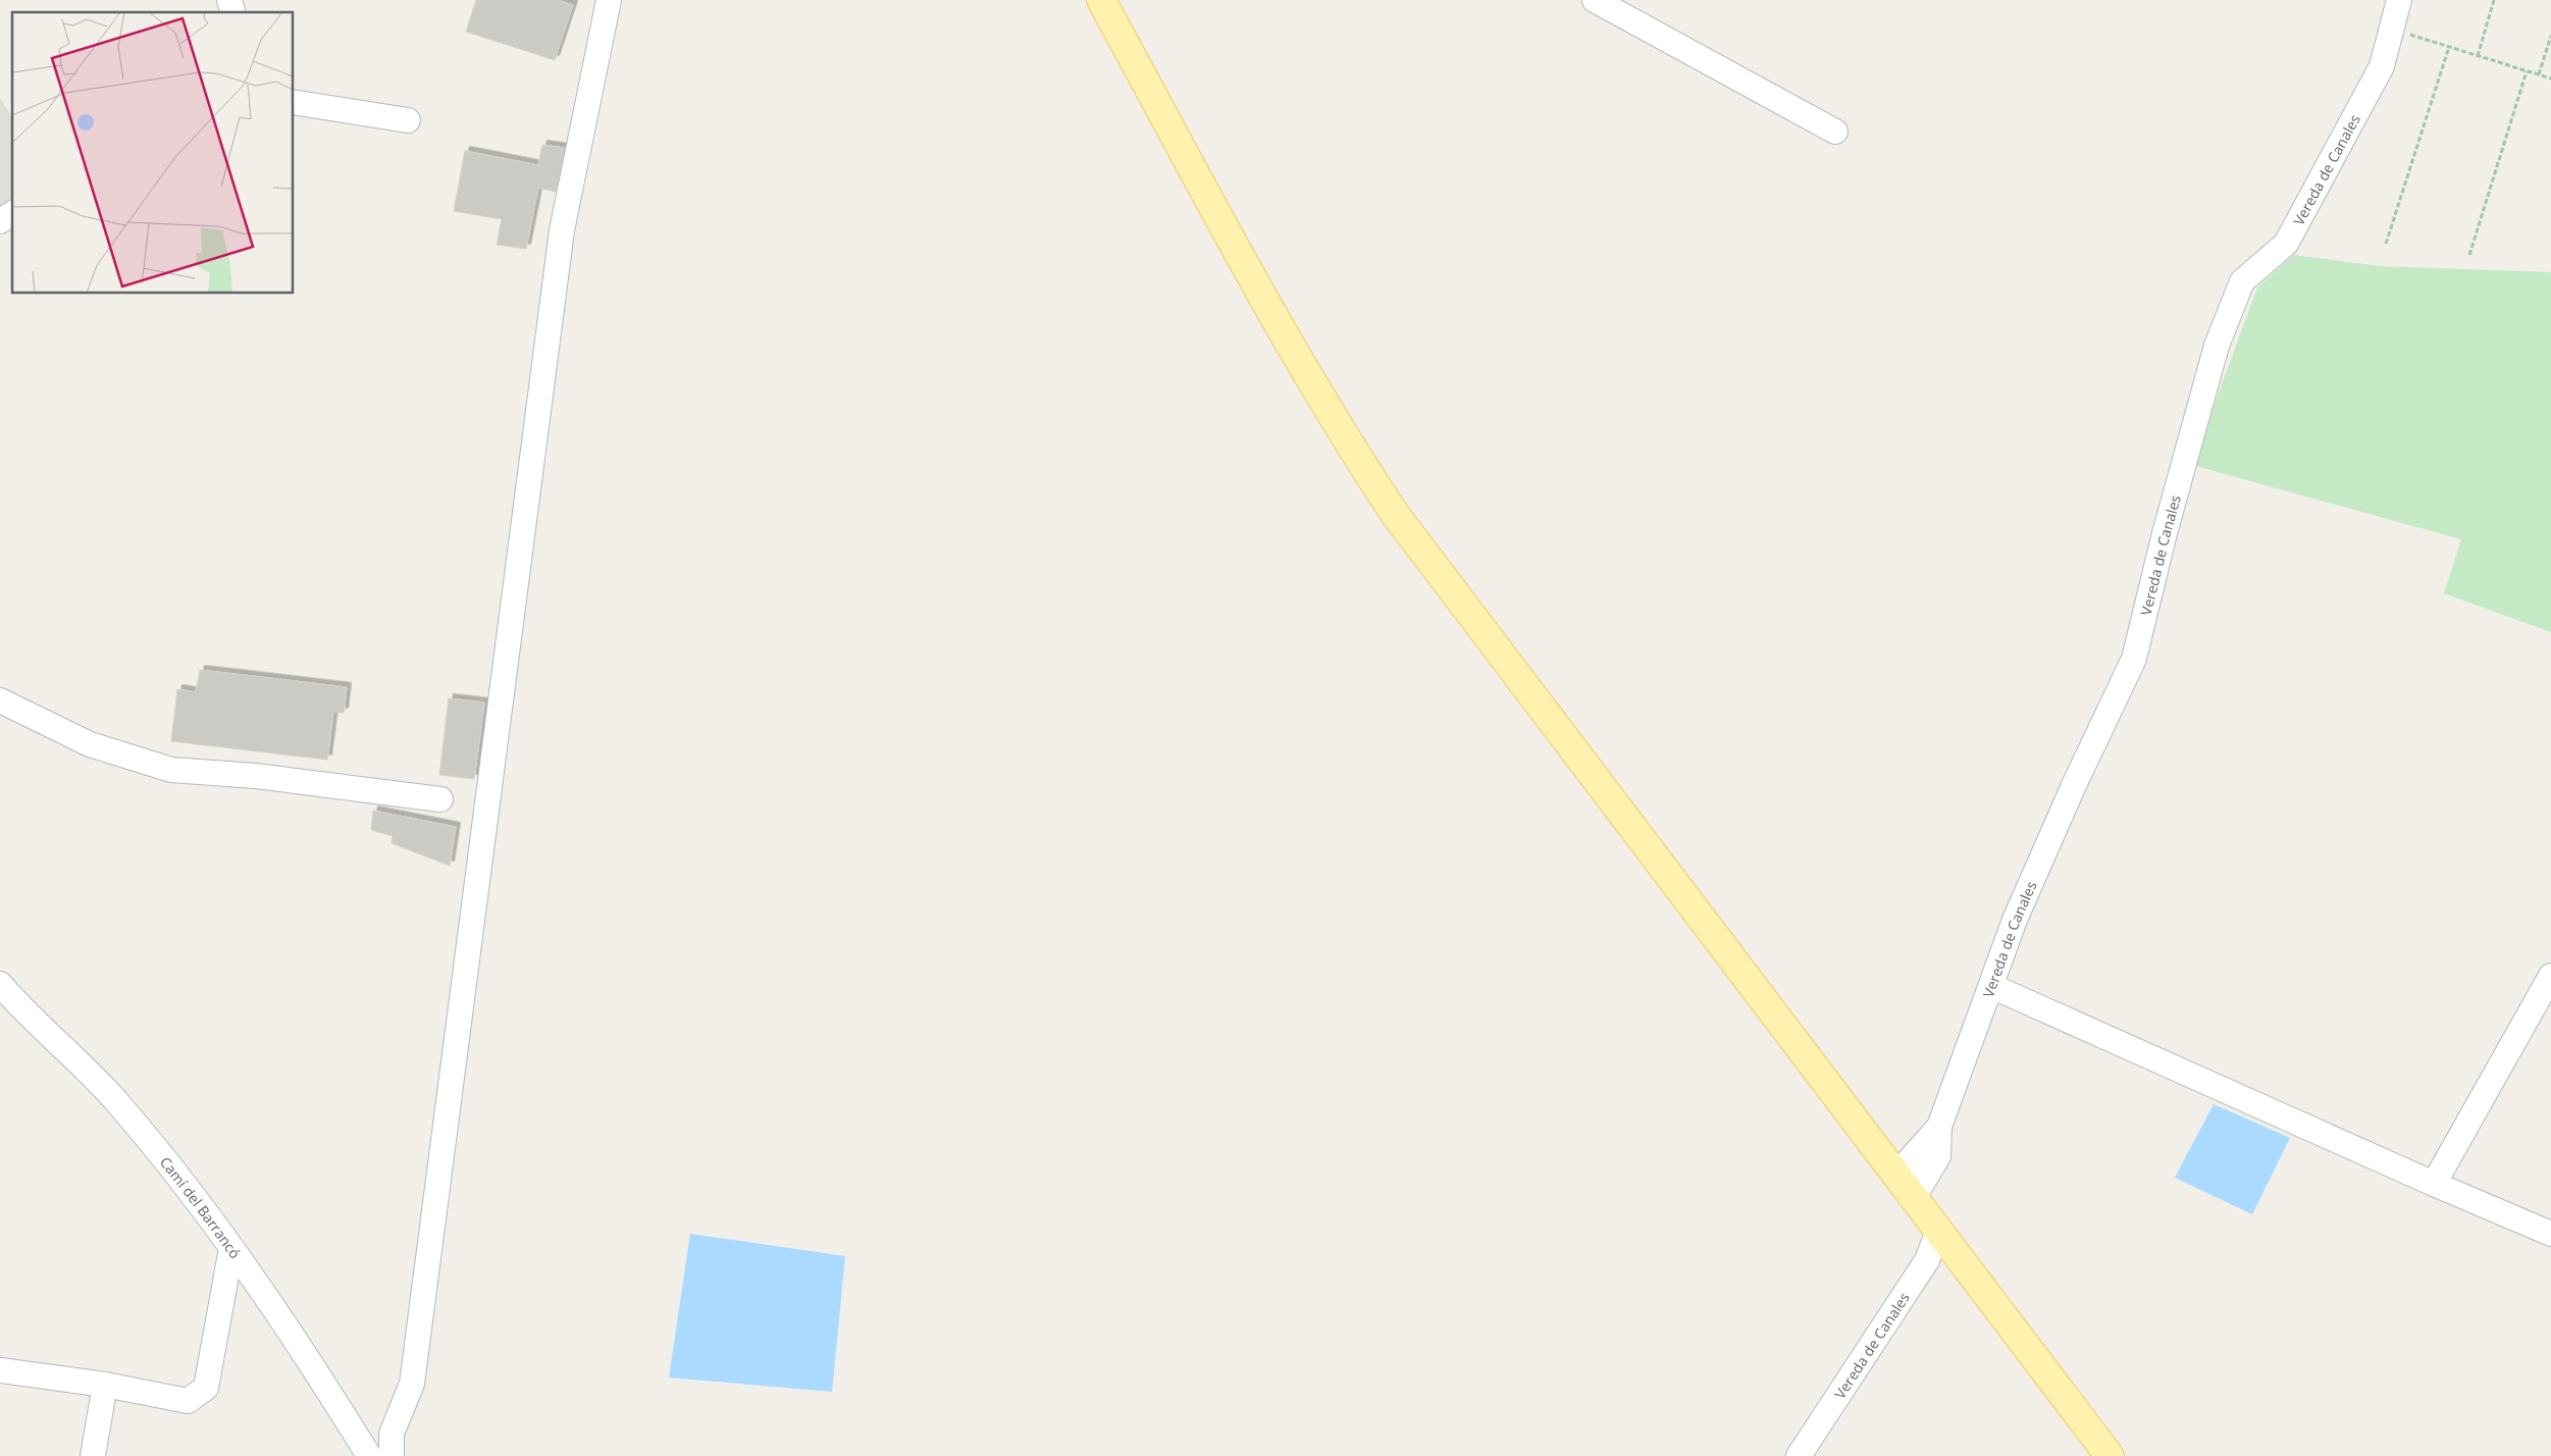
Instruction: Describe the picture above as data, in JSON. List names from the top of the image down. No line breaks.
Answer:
{"streets":{"street":["Vereda de Canales","Camí del Barrancó"]}}
